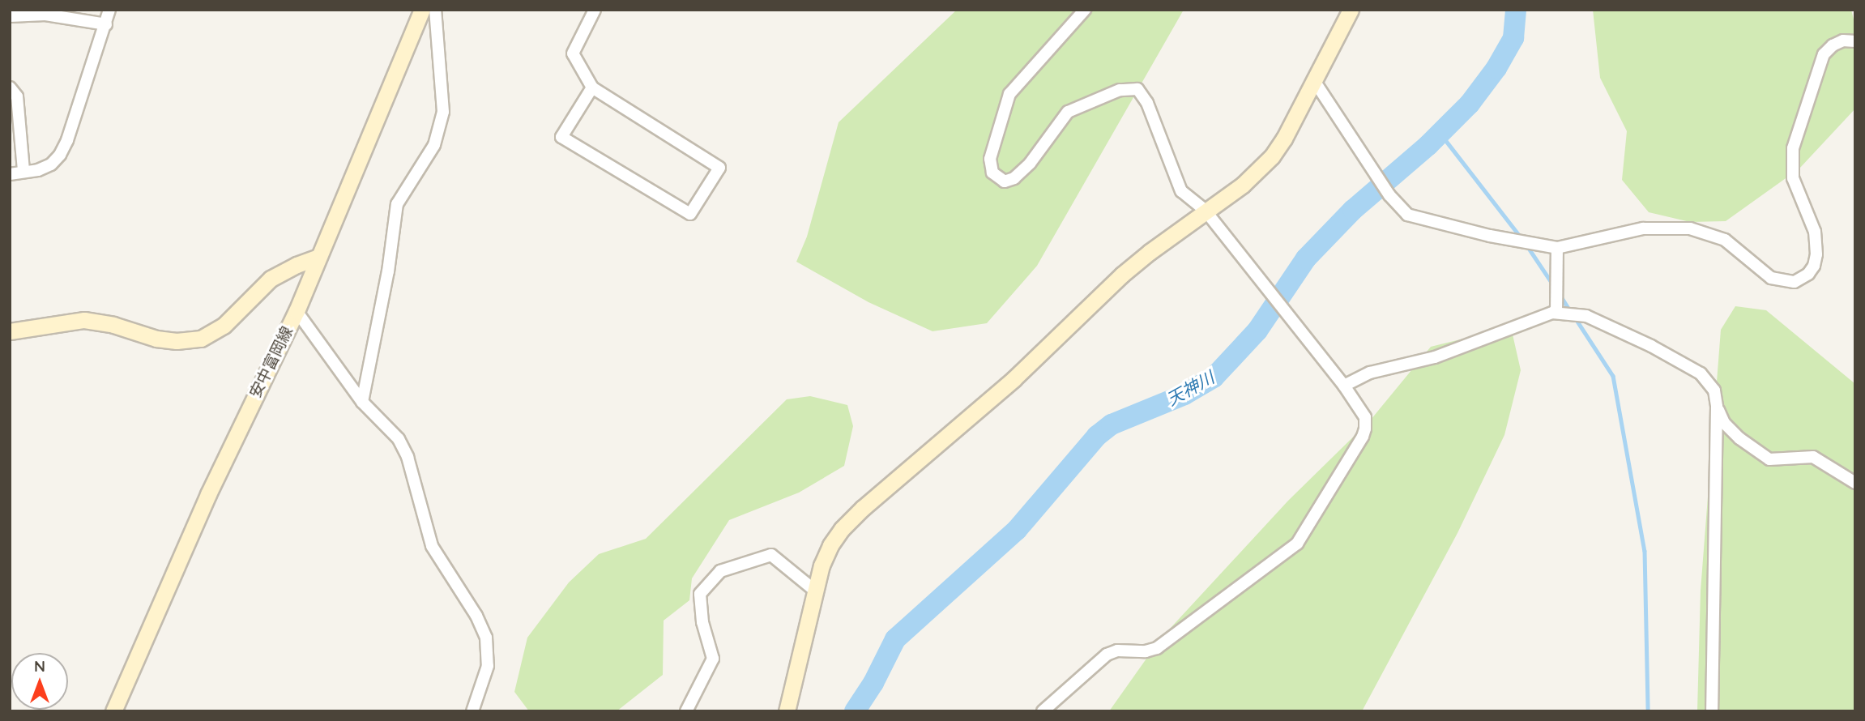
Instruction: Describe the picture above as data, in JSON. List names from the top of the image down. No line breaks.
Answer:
{"streets":{"main road":["安中富岡線"]},"water":["天神川"],"north":"top"}
